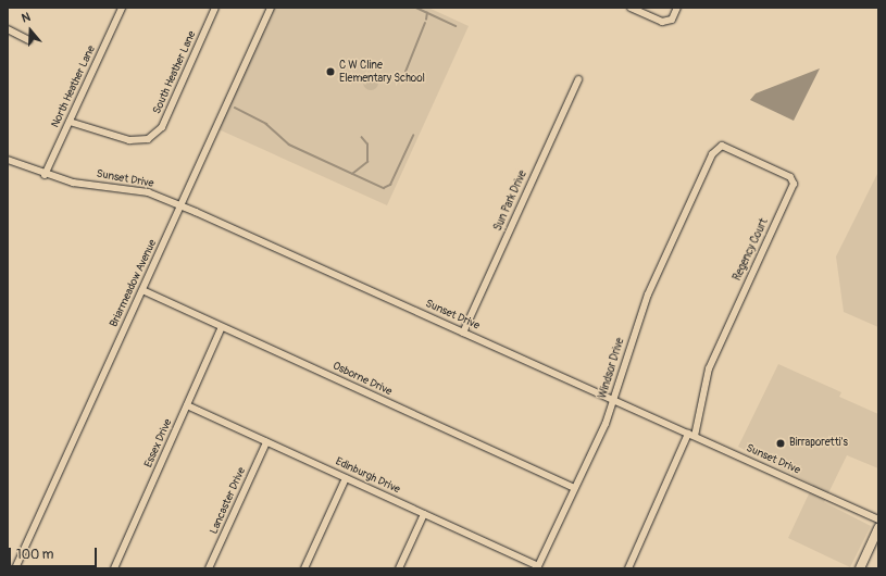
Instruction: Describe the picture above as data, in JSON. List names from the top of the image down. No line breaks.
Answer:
{"streets":{"street":["South Heather Lane","North Heather Lane","Sunset Drive","Sun Park Drive","Regency Court","Briarmeadow Avenue","Windsor Drive","Osborne Drive","Essex Drive","Edinburgh Drive","Lancaster Drive"]},"crossings":[["South Heather Lane","North Heather Lane"],["North Heather Lane","Sunset Drive"],["Sunset Drive","Sun Park Drive"],["Sunset Drive","Regency Court"],["Sunset Drive","Briarmeadow Avenue"],["Sunset Drive","Windsor Drive"],["Regency Court","Windsor Drive"],["Briarmeadow Avenue","Osborne Drive"],["Windsor Drive","Osborne Drive"],["Windsor Drive","Edinburgh Drive"],["Osborne Drive","Essex Drive"],["Essex Drive","Edinburgh Drive"],["Edinburgh Drive","Lancaster Drive"]],"places":["C W Cline Elementary School","Birraporetti's"],"scale_bar":"100 m","north":"top"}
